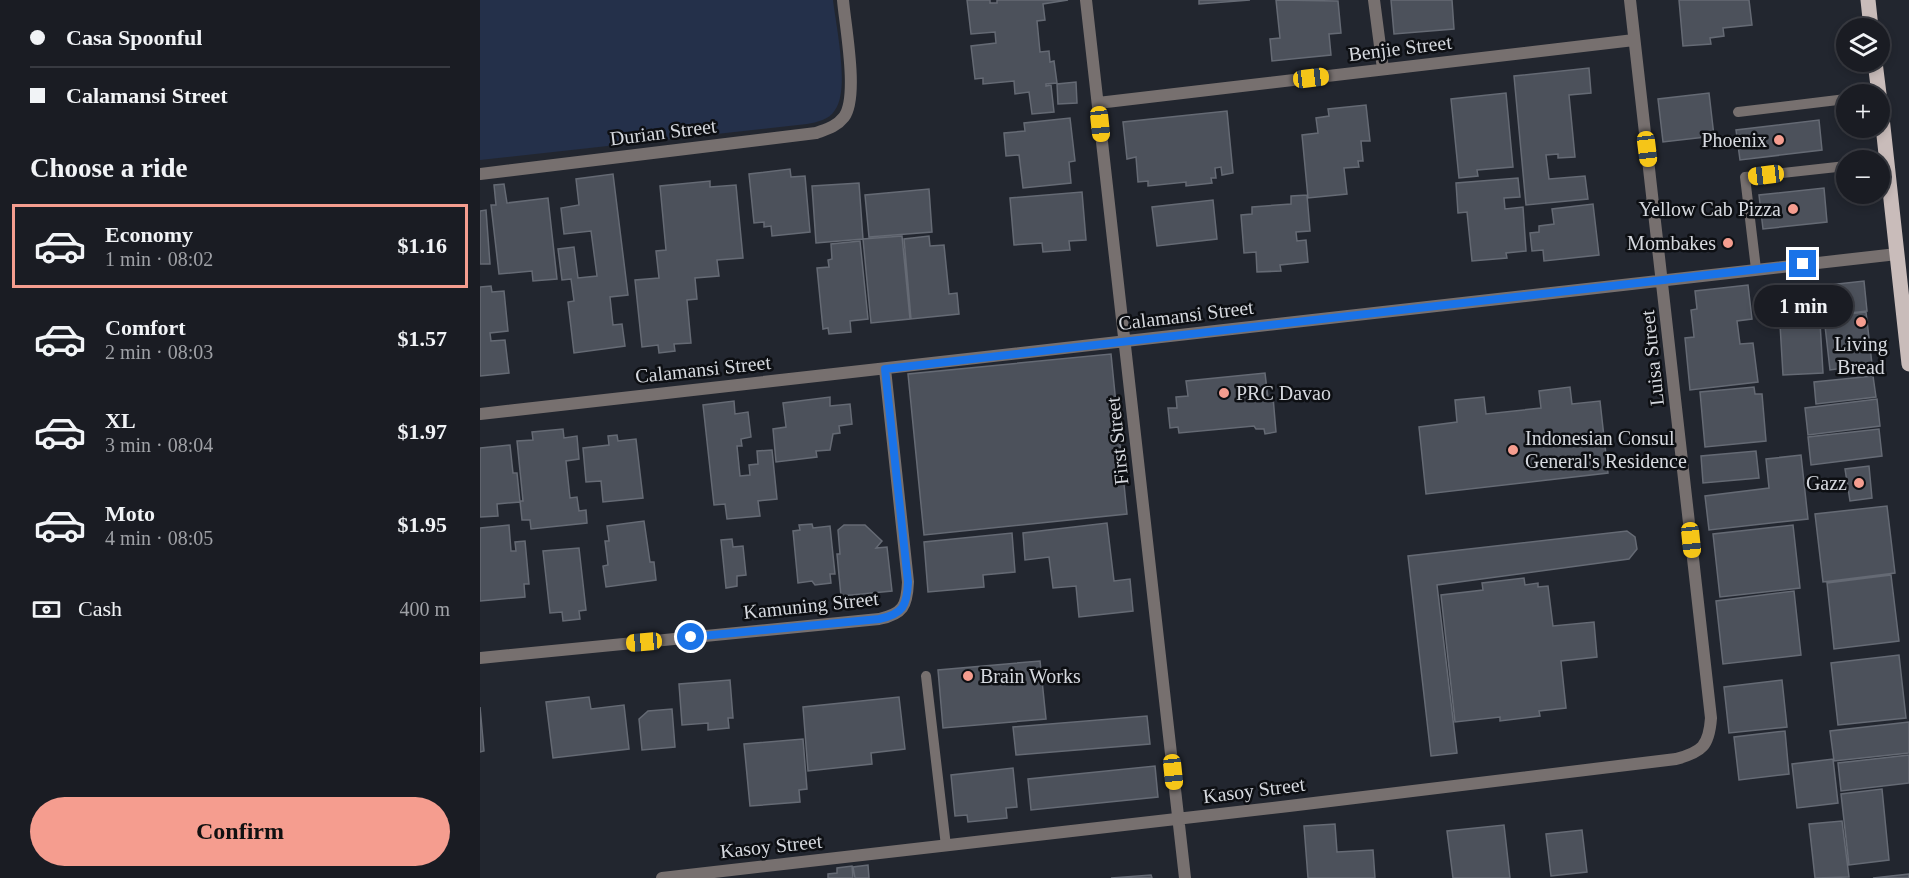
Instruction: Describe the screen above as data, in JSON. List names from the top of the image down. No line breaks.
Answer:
{"streets":{"street":["Benjie Street","Durian Street","Calamansi Street","Luisa Street","First Street","Kamuning Street","Kasoy Street"]},"crossings":[["Benjie Street","Luisa Street"],["Benjie Street","First Street"],["Calamansi Street","Luisa Street"],["Calamansi Street","First Street"],["Calamansi Street","Kamuning Street"],["Luisa Street","Kasoy Street"],["First Street","Kasoy Street"]],"places":["Phoenix","Yellow Cab Pizza","Mombakes","Living Bread","PRC Davao","Indonesian Consul General's Residence","Gazz","Brain Works"],"page":{"banner":["Casa Spoonful","Calamansi Street"],"map_buttons":["+","−"],"heading":"Choose a ride","list":[{"name":"Economy","note":"1 min · 08:02","value":"$1.16"},{"name":"Comfort","note":"2 min · 08:03","value":"$1.57"},{"name":"XL","note":"3 min · 08:04","value":"$1.97"},{"name":"Moto","note":"4 min · 08:05","value":"$1.95"}],"bubble":"1 min","pay":["Cash","400 m"],"buttons":"Confirm"}}
